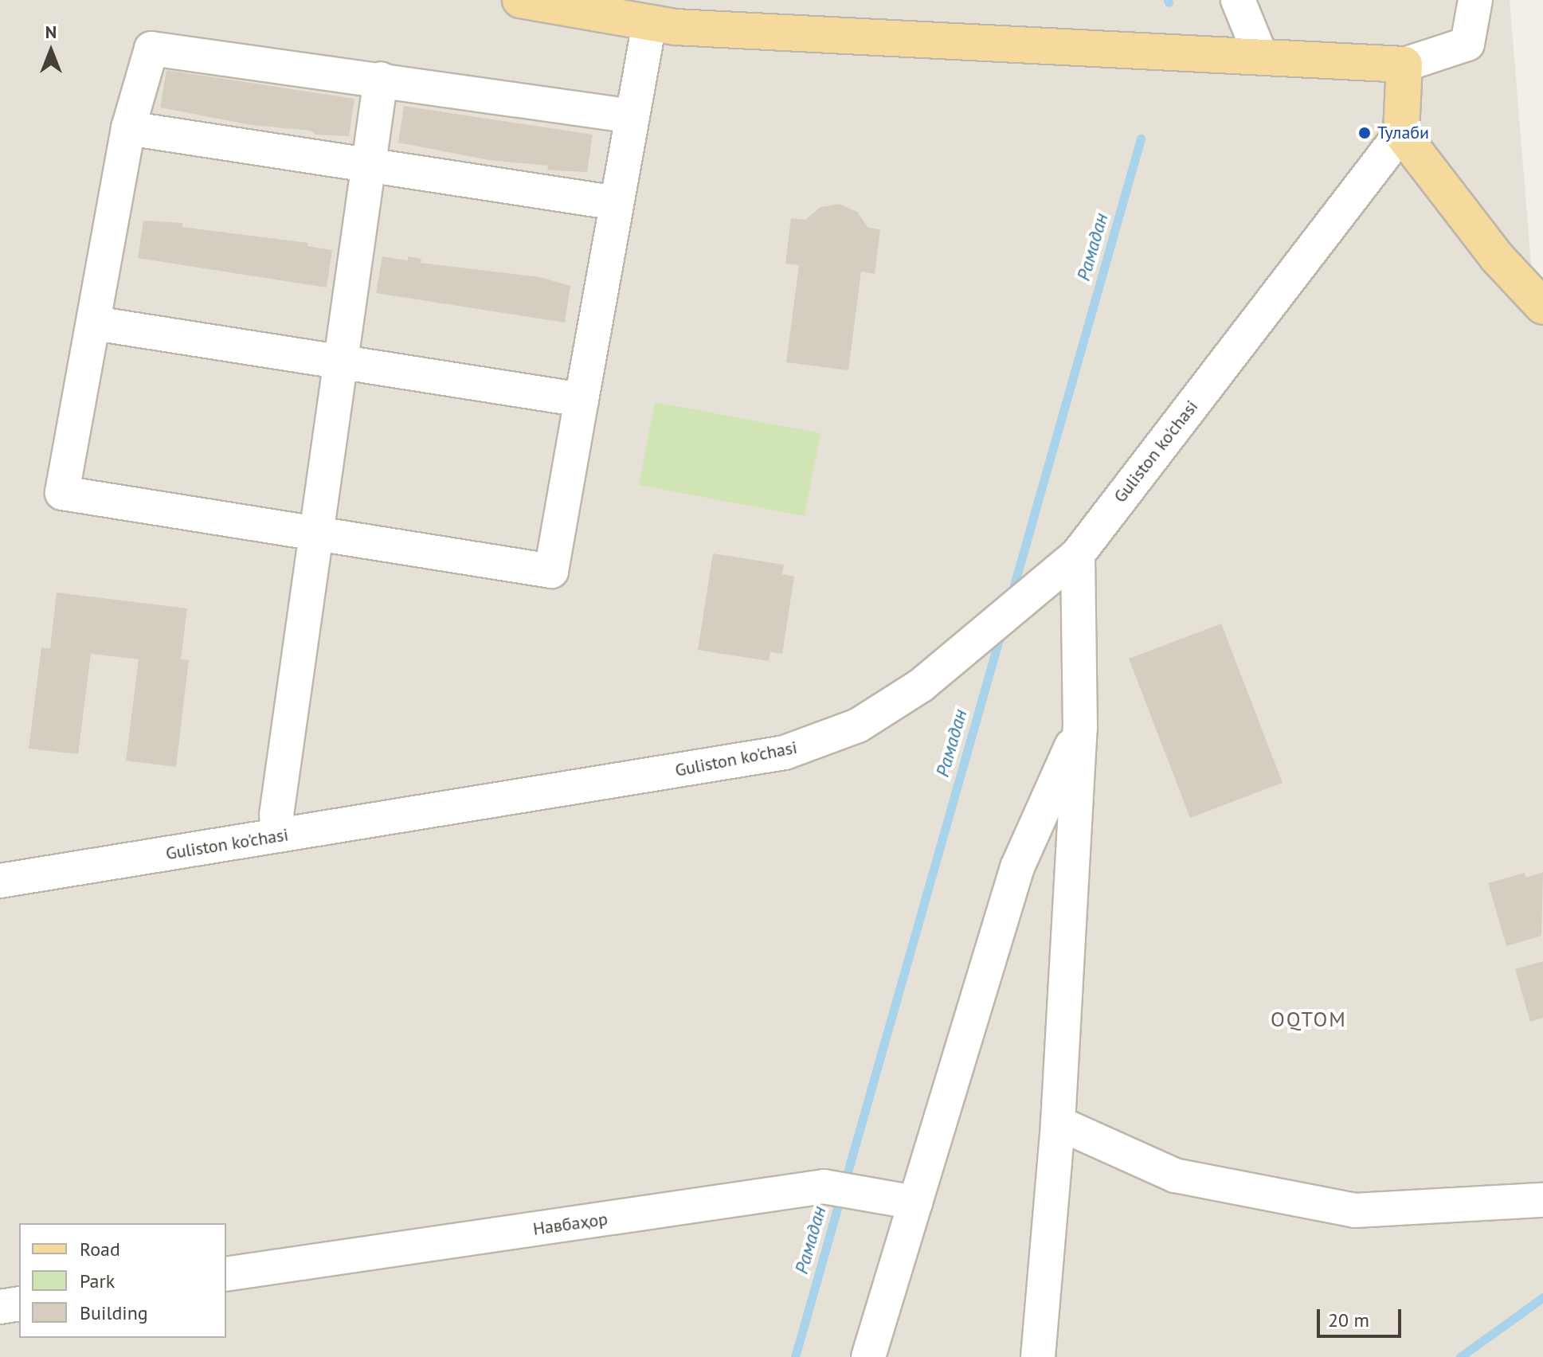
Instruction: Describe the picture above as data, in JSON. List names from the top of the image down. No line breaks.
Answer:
{"streets":{"street":["Guliston ko'chasi","Навбаҳор"]},"districts":["OQTOM"],"water":["Рамадан"],"places":["Тулаби"],"legend":["Road","Park","Building"],"scale_bar":"20 m","north":"top"}
